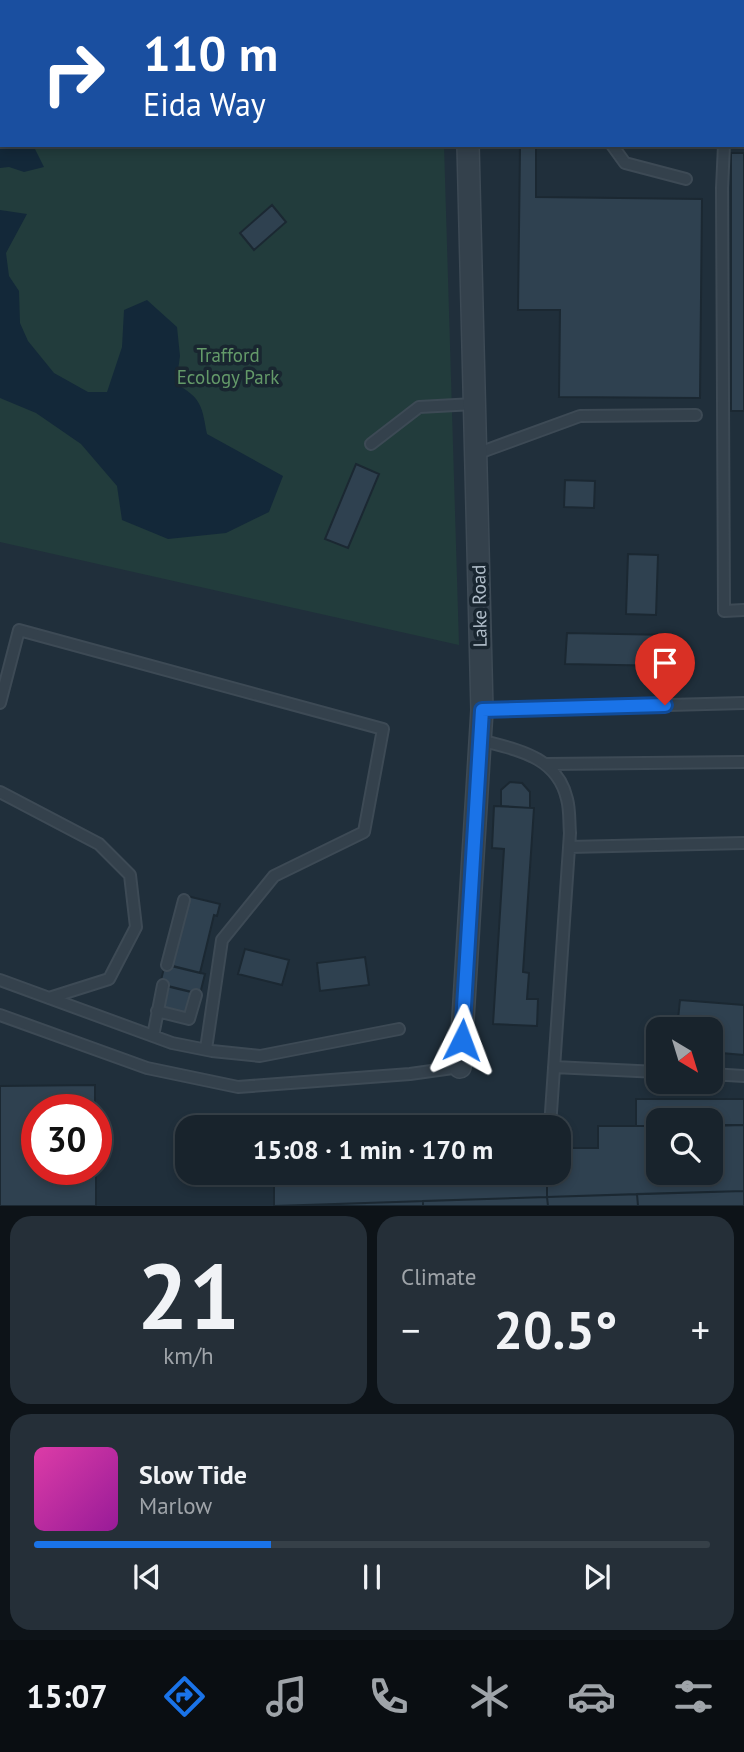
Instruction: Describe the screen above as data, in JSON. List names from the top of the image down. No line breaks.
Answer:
{"streets":{"street":["Lake Road"]},"parks":["Trafford Ecology Park"],"north":"bottom right","page":{"turn":["110 m","Eida Way"],"limit":"30","trip":"15:08 · 1 min · 170 m","tile":[["21","km/h"],"Climate"],"heat":["−","20.5°","+"],"song":["Slow Tide","Marlow"],"tabs":"15:07"}}
